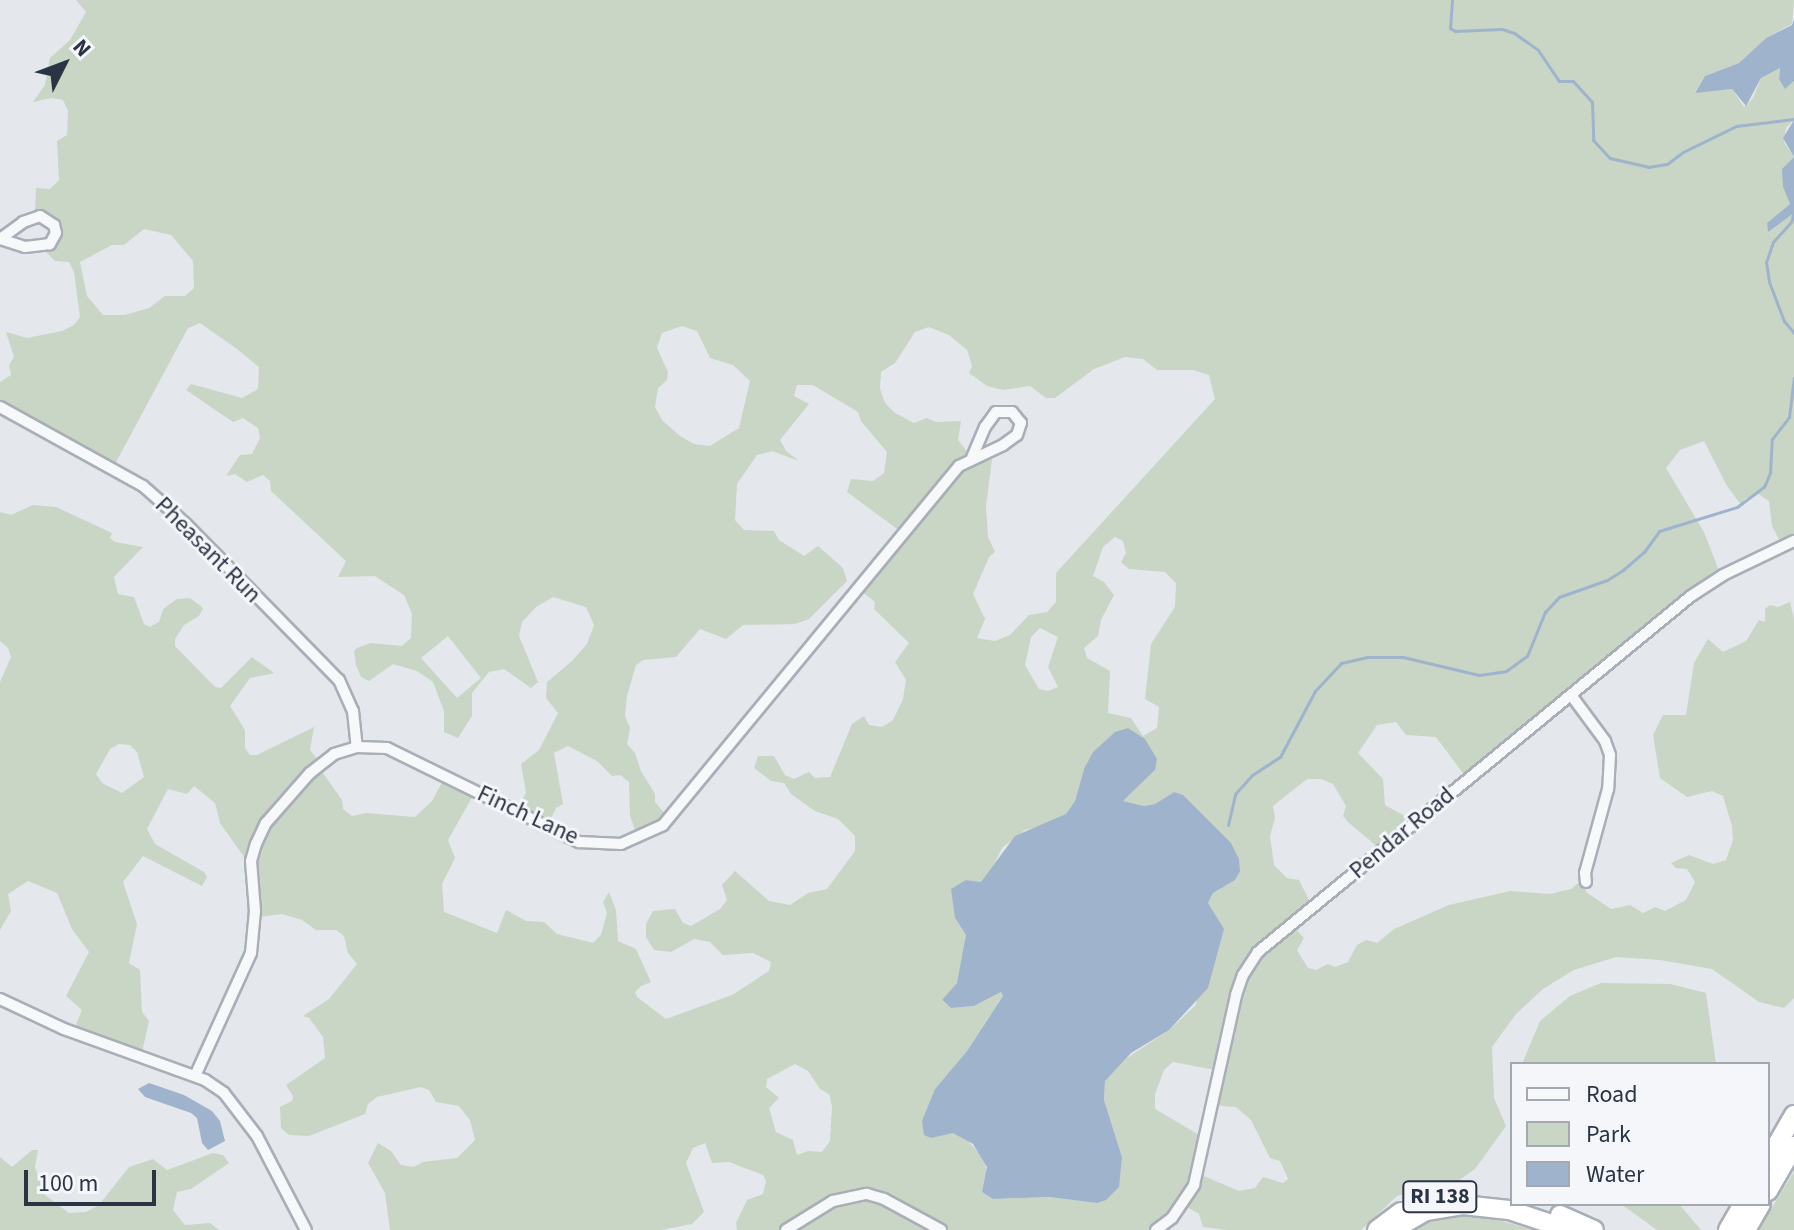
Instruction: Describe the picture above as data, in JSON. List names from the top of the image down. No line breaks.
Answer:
{"streets":{"highway":["RI 138"],"street":["Pheasant Run","Finch Lane","Pendar Road"]},"crossings":[["Pheasant Run","Finch Lane"]],"legend":["Road","Park","Water"],"scale_bar":"100 m","north":"top right"}
